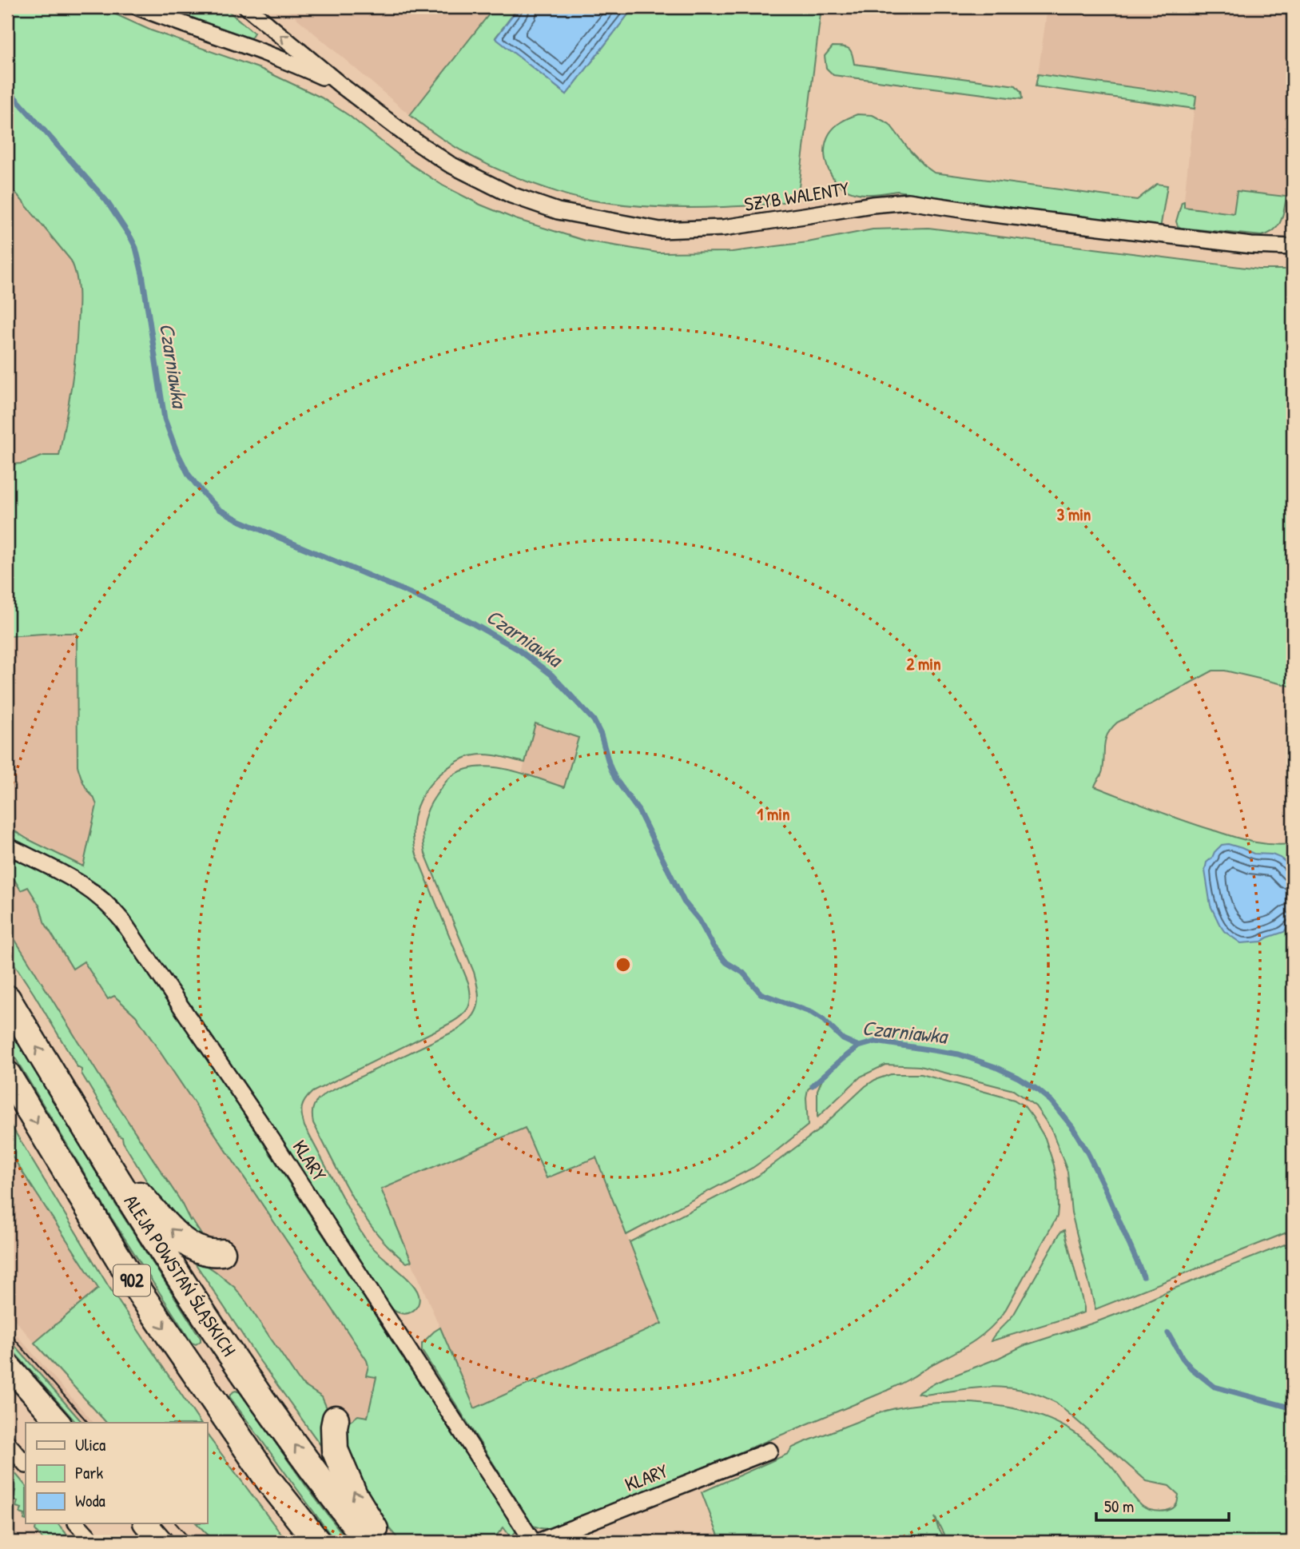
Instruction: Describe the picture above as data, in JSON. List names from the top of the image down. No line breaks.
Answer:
{"streets":{"main road":["ALEJA POWSTAŃ ŚLĄSKICH","902"],"street":["SZYB WALENTY","KLARY"]},"water":["Czarniawka"],"legend":["Ulica","Park","Woda"],"scale_bar":"50 m","rings":["3 min","2 min","1 min"]}
